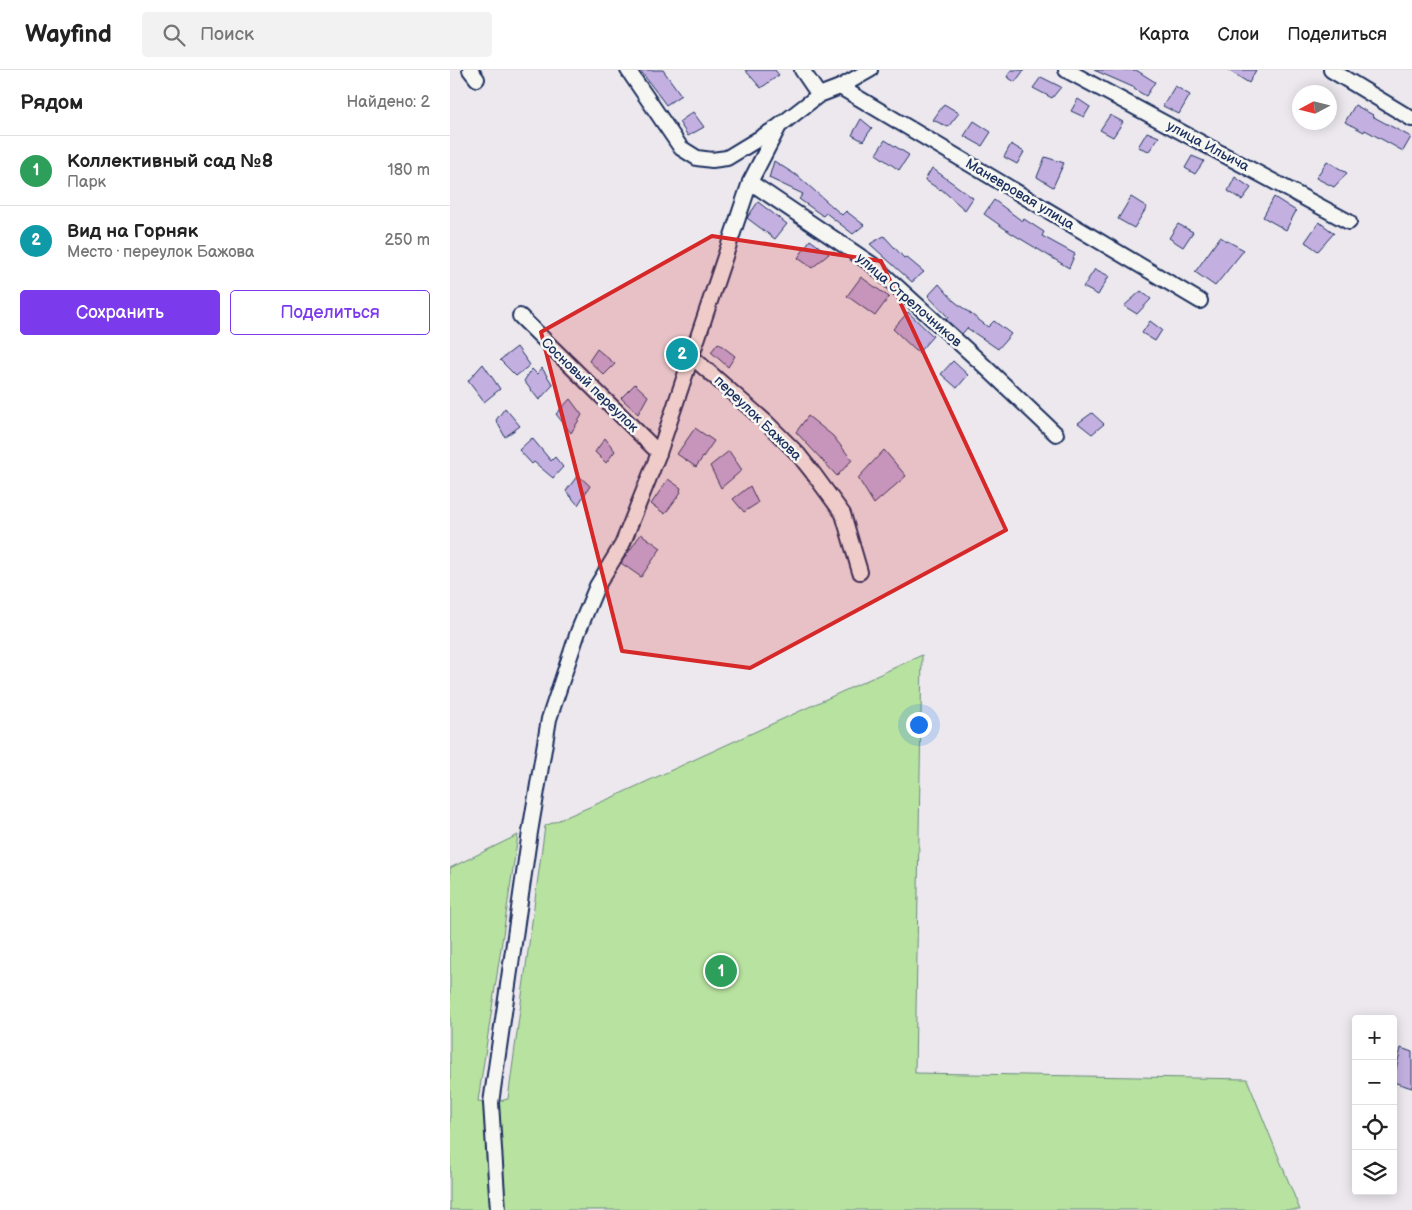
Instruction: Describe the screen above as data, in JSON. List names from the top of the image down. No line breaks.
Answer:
{"streets":{"street":["улица Ильича","Маневровая улица","улица Стрелочников","Сосновый переулок","переулок Бажова"]},"north":"left","page":{"header":"Wayfind","search":"Поиск","nav":["Карта","Слои","Поделиться"],"heading":["Рядом","Найдено: 2"],"list":[{"mark":"1","name":"Коллективный сад №8","note":"Парк","value":"180 m"},{"mark":"2","name":"Вид на Горняк","note":"Место · переулок Бажова","value":"250 m"}],"buttons":["Сохранить","Поделиться"],"pins":["2","1"],"map_buttons":["+","−"]}}
